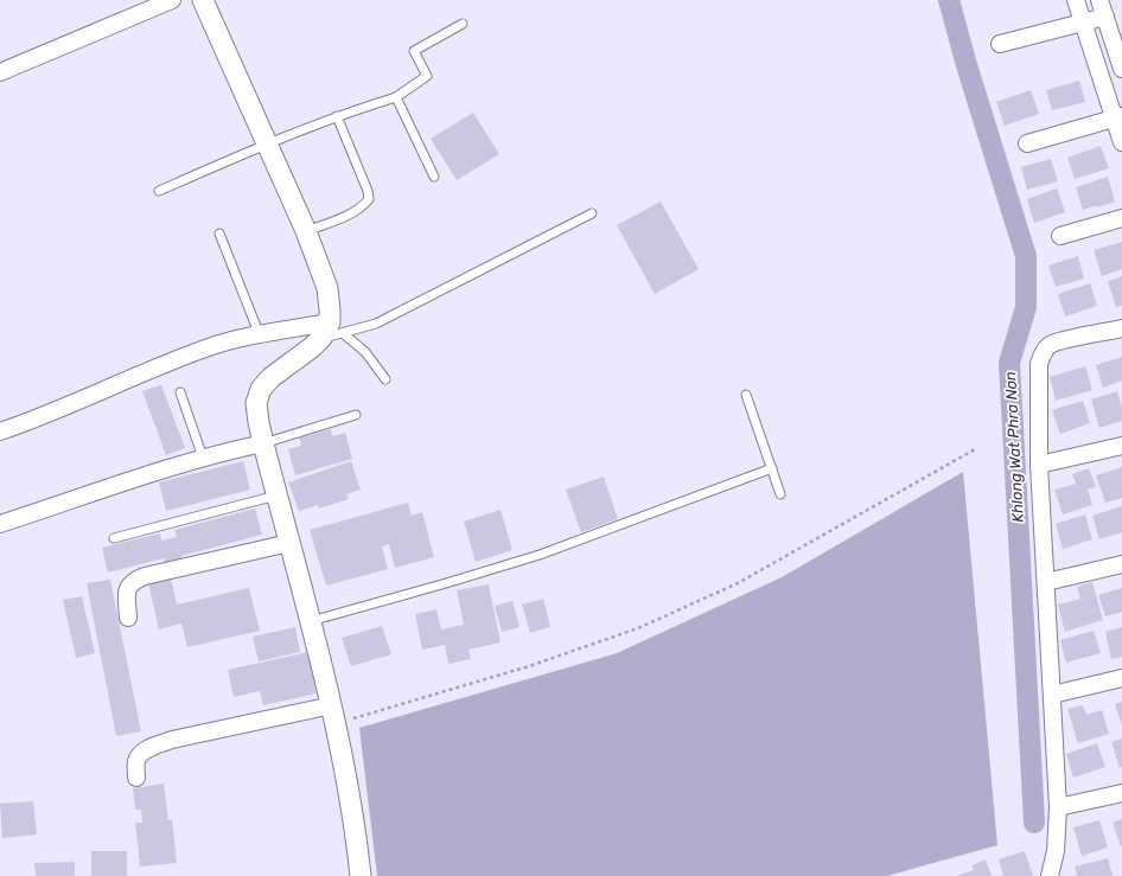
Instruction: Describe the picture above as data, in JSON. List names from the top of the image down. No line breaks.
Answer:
{"water":["Khlong Wat Phra Non"]}
